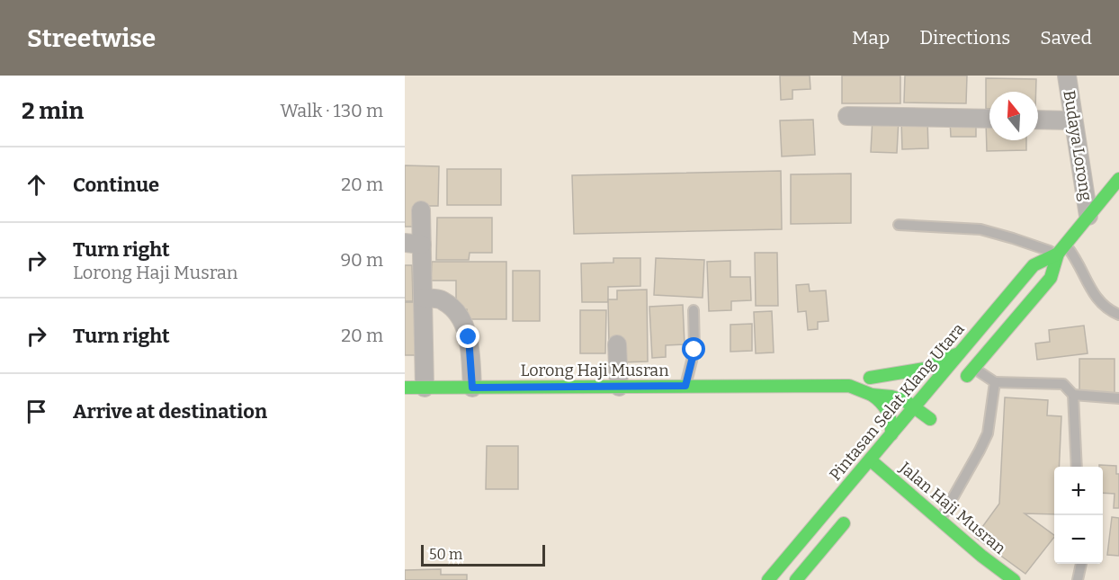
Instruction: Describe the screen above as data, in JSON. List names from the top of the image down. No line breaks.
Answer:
{"streets":{"main road":["Lorong Haji Musran","Pintasan Selat Klang Utara","Jalan Haji Musran"],"street":["Budaya Lorong"]},"crossings":[["Budaya Lorong","Pintasan Selat Klang Utara"],["Lorong Haji Musran","Pintasan Selat Klang Utara"],["Pintasan Selat Klang Utara","Jalan Haji Musran"]],"scale_bar":"50 m","north":"top","page":{"header":"Streetwise","nav":["Map","Directions","Saved"],"heading":["2 min","Walk · 130 m"],"list":[["Continue","20 m"],["Turn right","Lorong Haji Musran","90 m"],["Turn right","20 m"],"Arrive at destination"],"map_buttons":["+","−"],"scale":"50 m"}}
